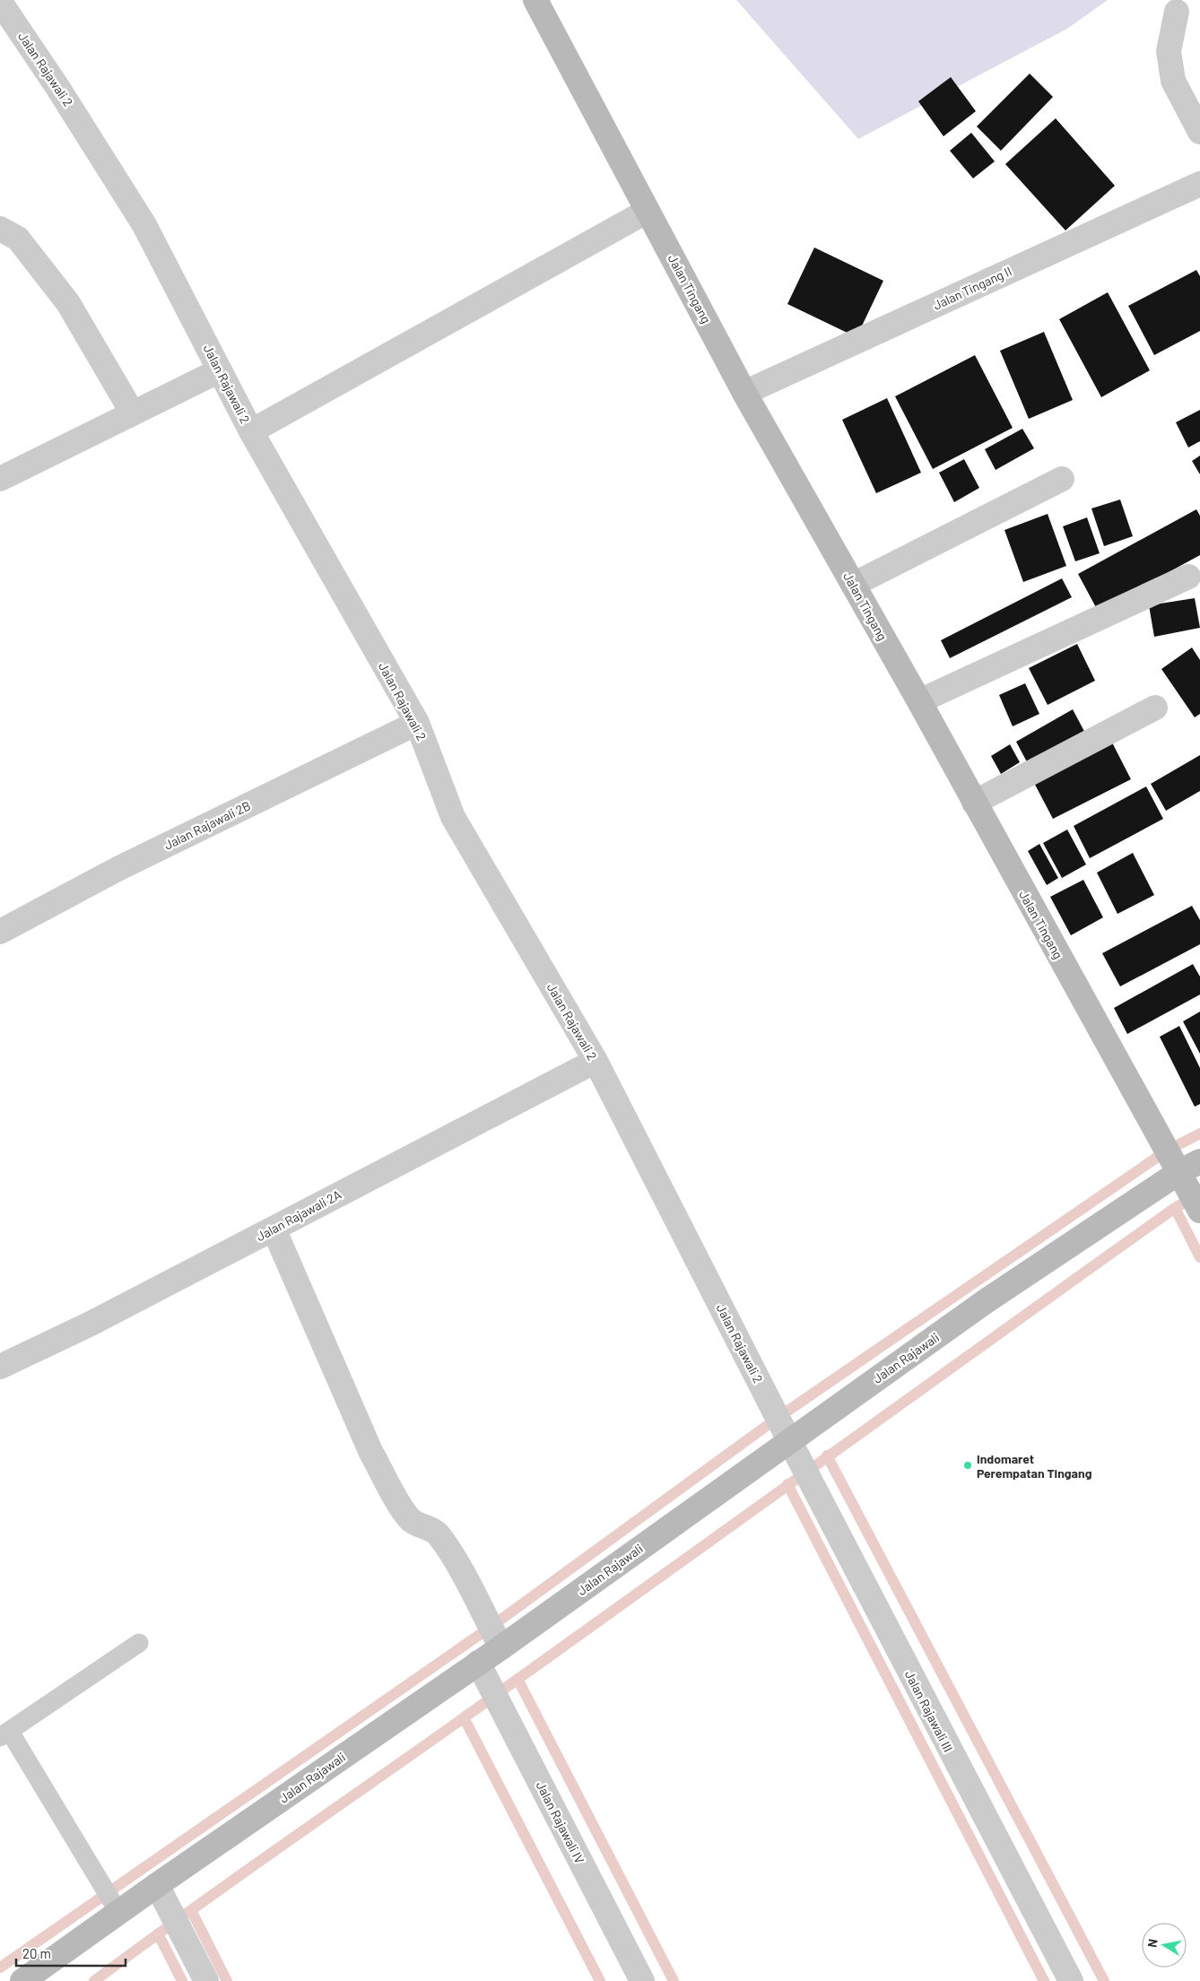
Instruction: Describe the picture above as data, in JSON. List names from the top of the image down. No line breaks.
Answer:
{"streets":{"main road":["Jalan Tingang","Jalan Rajawali"],"street":["Jalan Rajawali 2","Jalan Tingang II","Jalan Rajawali 2B","Jalan Rajawali 2A","Jalan Rajawali III","Jalan Rajawali IV"]},"crossings":[["Jalan Rajawali 2","Jalan Rajawali 2B"],["Jalan Rajawali 2","Jalan Rajawali 2A"],["Jalan Rajawali 2","Jalan Rajawali"],["Jalan Rajawali 2","Jalan Rajawali III"],["Jalan Tingang II","Jalan Tingang"],["Jalan Tingang","Jalan Rajawali"],["Jalan Rajawali","Jalan Rajawali III"],["Jalan Rajawali","Jalan Rajawali IV"]],"places":["Indomaret Perempatan Tingang"],"scale_bar":"20 m","north":"left"}
